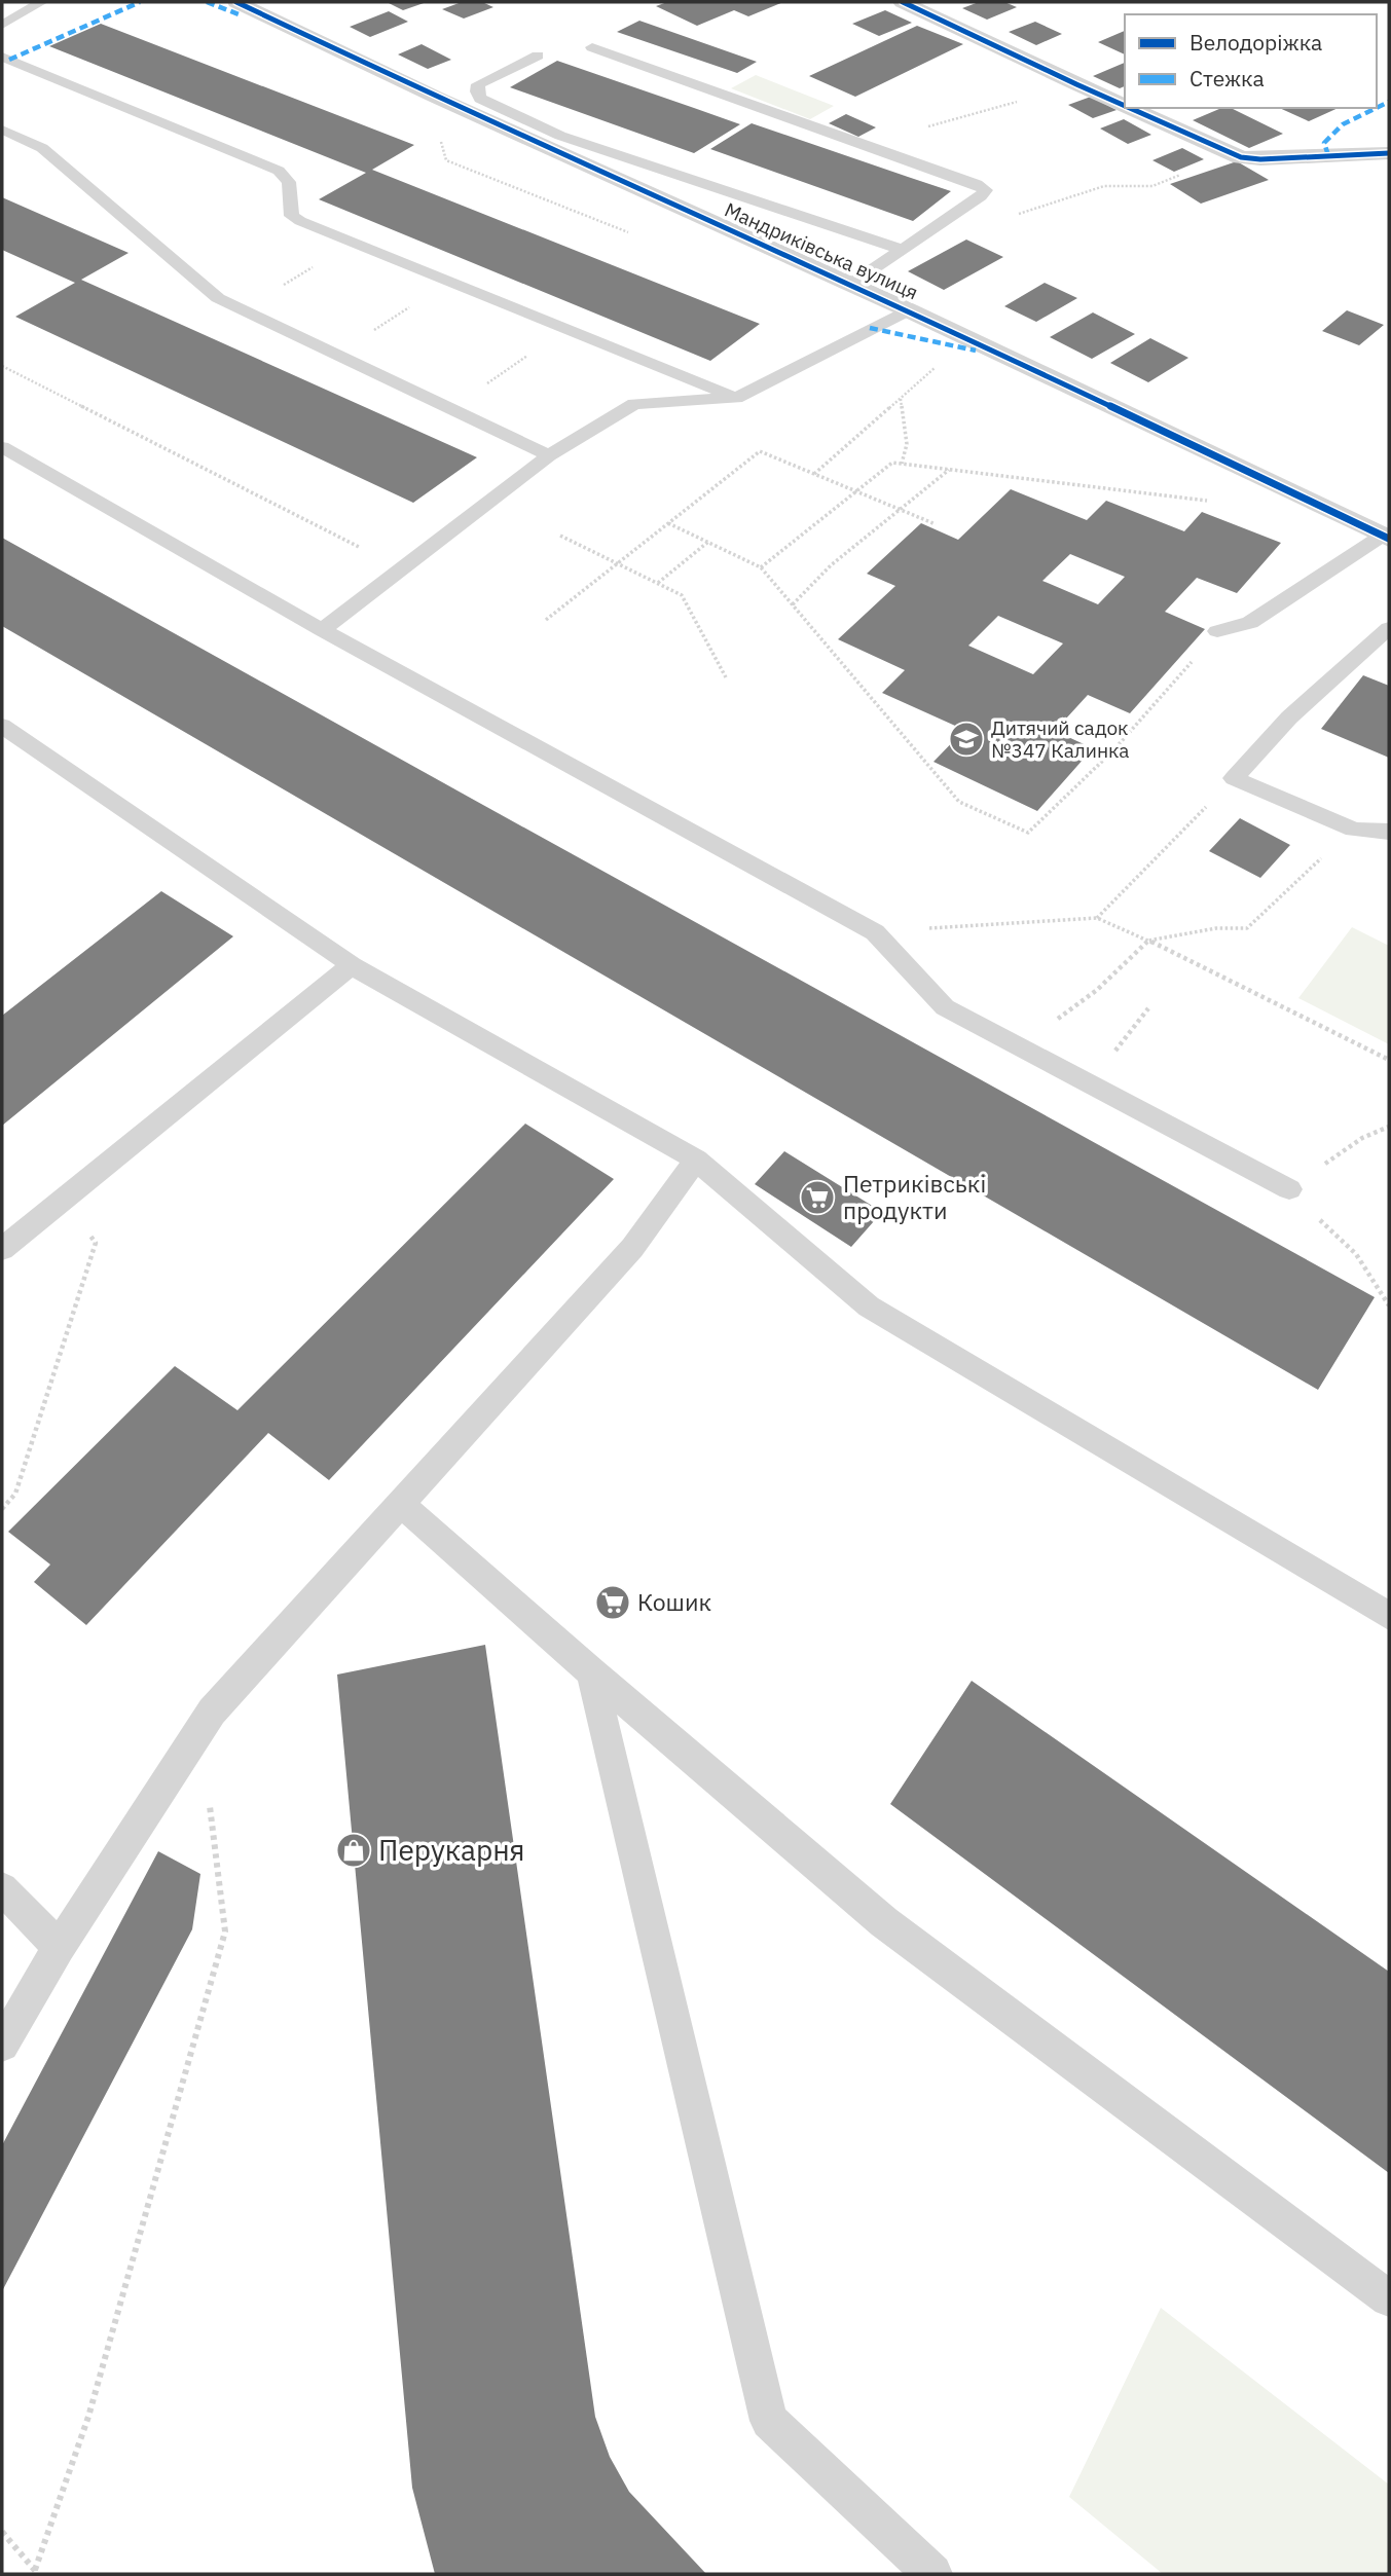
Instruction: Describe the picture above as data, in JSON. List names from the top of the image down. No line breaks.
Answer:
{"streets":{"street":["Мандриківська вулиця"]},"places":{"school or university":["Дитячий садок №347 Калинка"],"supermarket":["Петриківські продукти","Кошик"],"shop":["Перукарня"]},"legend":["Велодоріжка","Стежка"]}
